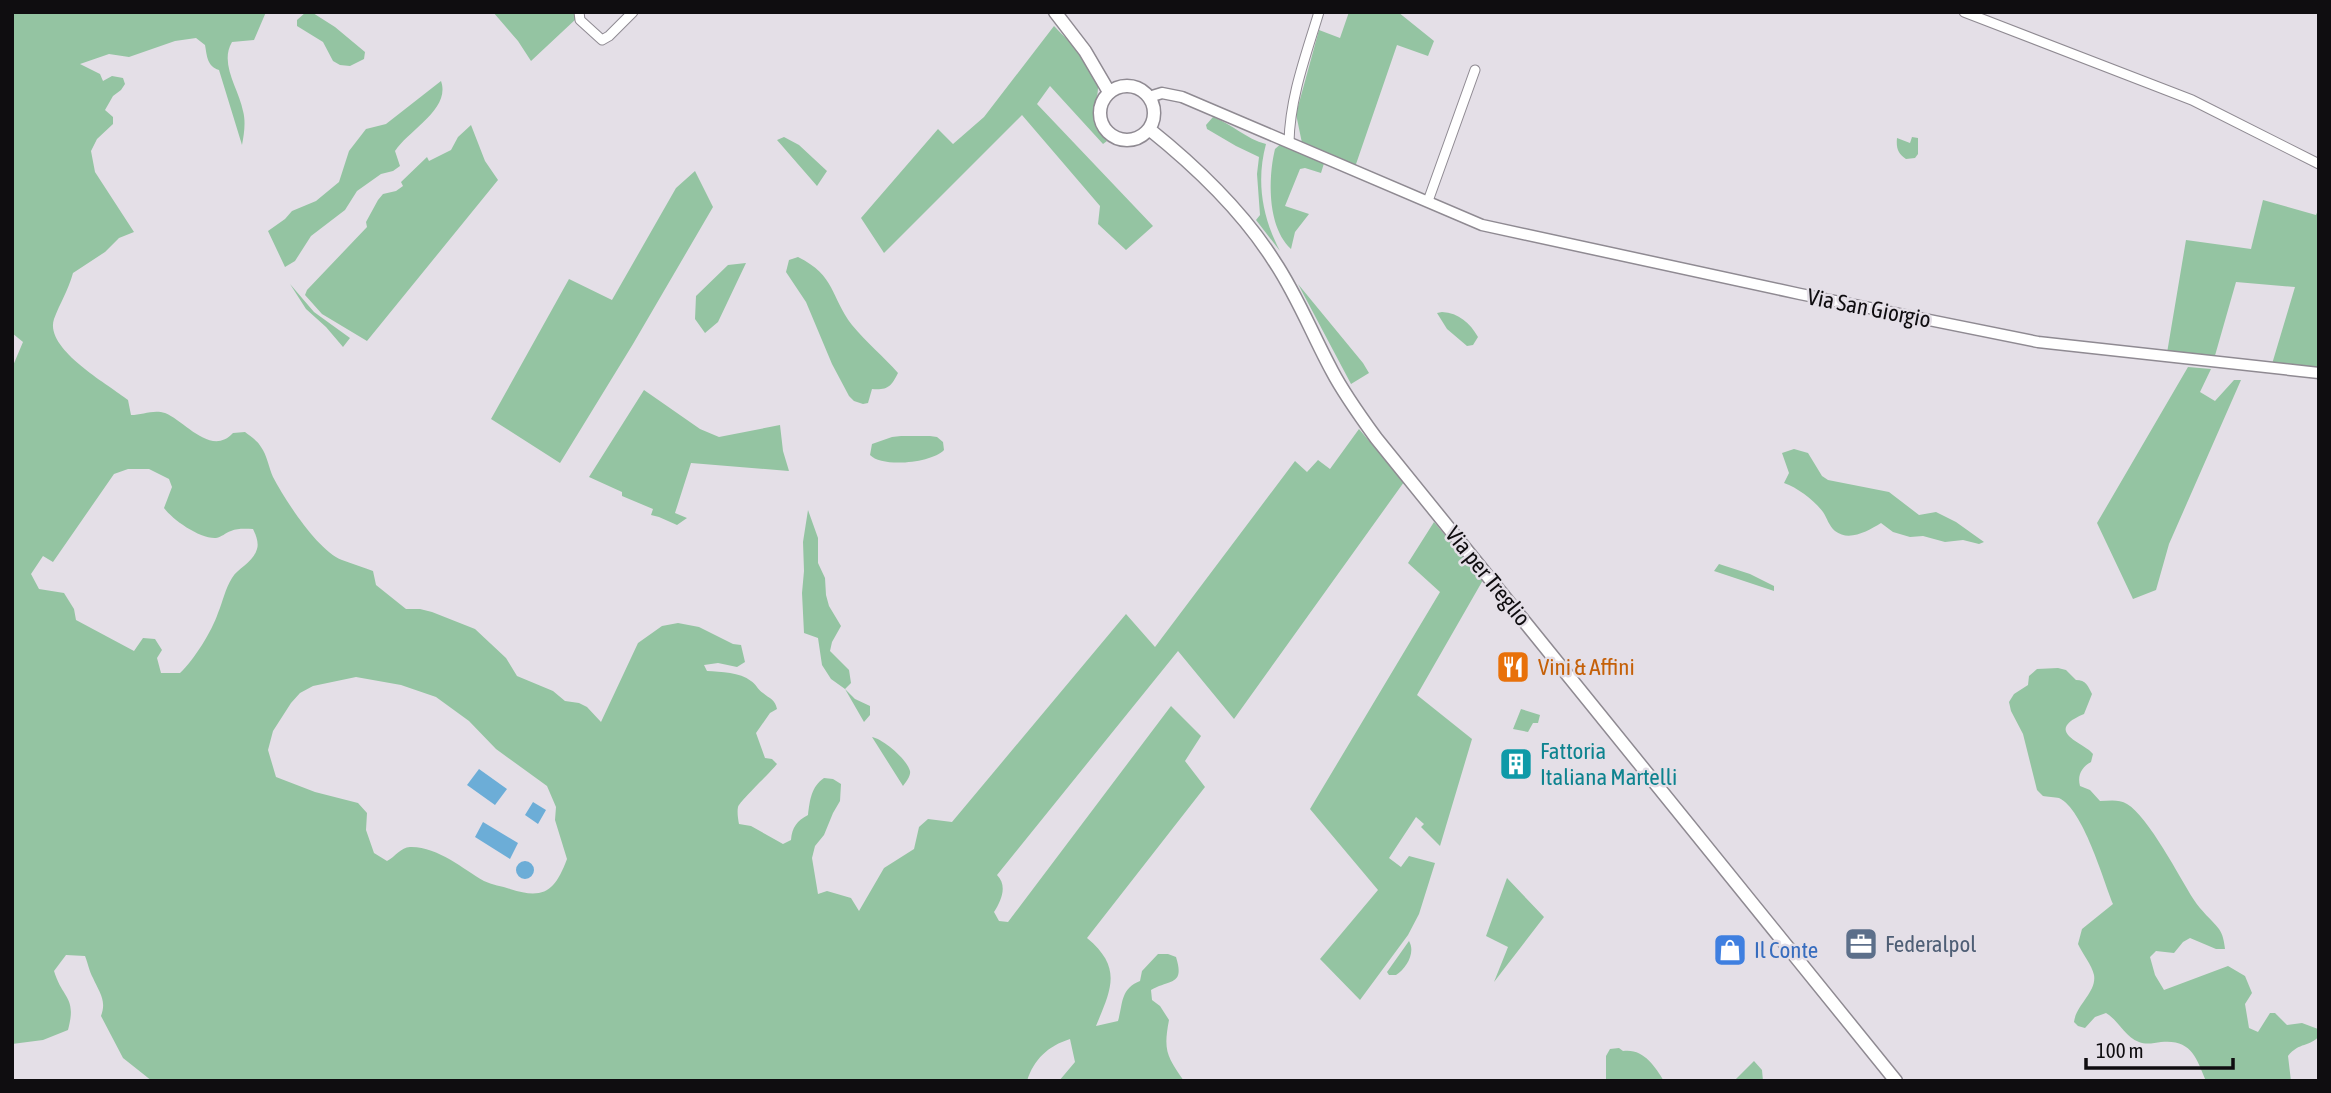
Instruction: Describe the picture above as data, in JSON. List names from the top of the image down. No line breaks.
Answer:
{"streets":{"main road":["Via per Treglio"],"street":["Via San Giorgio"]},"crossings":[["Via San Giorgio","Via per Treglio"]],"places":{"restaurant":["Vini & Affini"],"building":["Fattoria Italiana Martelli"],"office":["Federalpol"],"shop":["Il Conte"]},"scale_bar":"100 m"}
